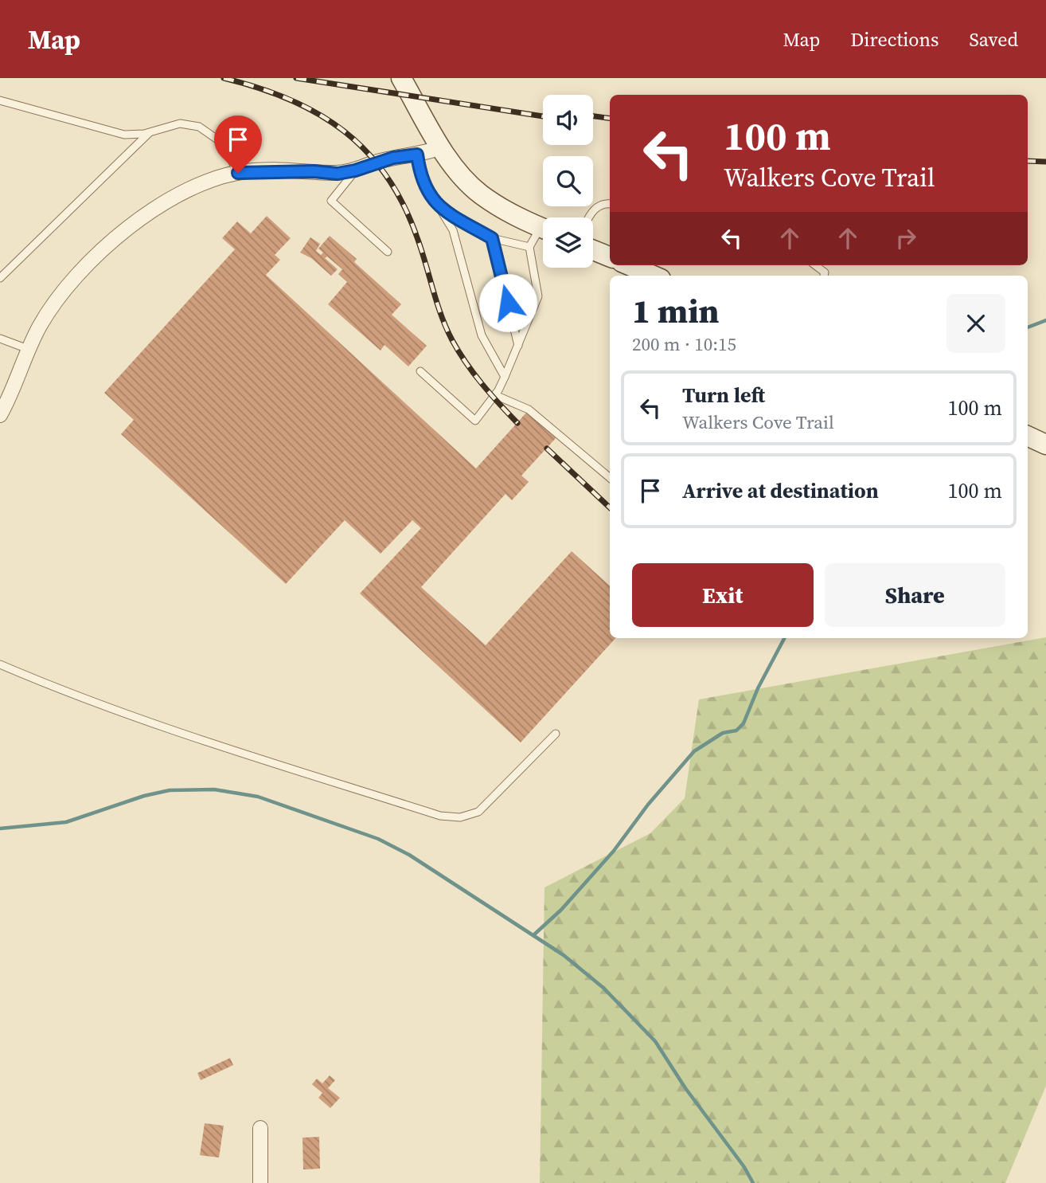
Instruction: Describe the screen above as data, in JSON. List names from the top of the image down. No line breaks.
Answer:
{"page":{"header":"Map","nav":["Map","Directions","Saved"],"turn":["100 m","Walkers Cove Trail"],"heading":["1 min","200 m · 10:15"],"list":[{"name":"Turn left","note":"Walkers Cove Trail","value":"100 m"},{"name":"Arrive at destination","value":"100 m"}],"buttons":["Exit","Share"]}}
